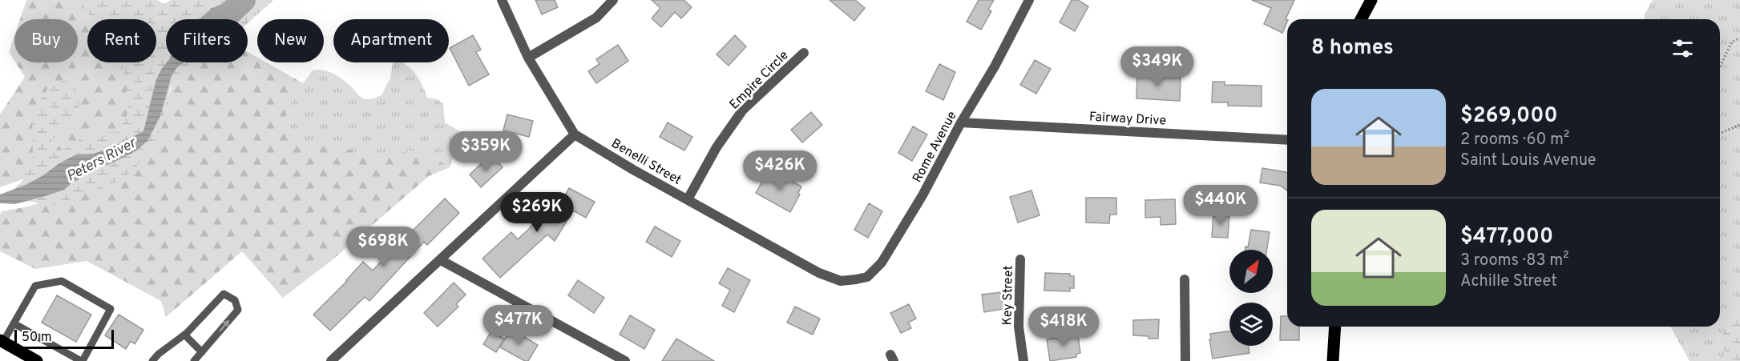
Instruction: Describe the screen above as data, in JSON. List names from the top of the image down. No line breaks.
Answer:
{"streets":{"street":["Empire Circle","Fairway Drive","Rome Avenue","Benelli Street","Key Street"]},"crossings":[["Empire Circle","Benelli Street"],["Fairway Drive","Rome Avenue"],["Rome Avenue","Benelli Street"]],"water":["Peters River"],"scale_bar":"50 m","north":"top right","page":{"chip":["Buy","Rent","Filters","New","Apartment"],"heading":"8 homes","price":["$349K","$359K","$426K","$440K","$269K","$698K","$477K","$418K"],"list":[{"name":"$269,000","note":"2 rooms · 60 m² · Saint Louis Avenue"},{"name":"$477,000","note":"3 rooms · 83 m² · Achille Street"}],"scale":"50 m"}}
